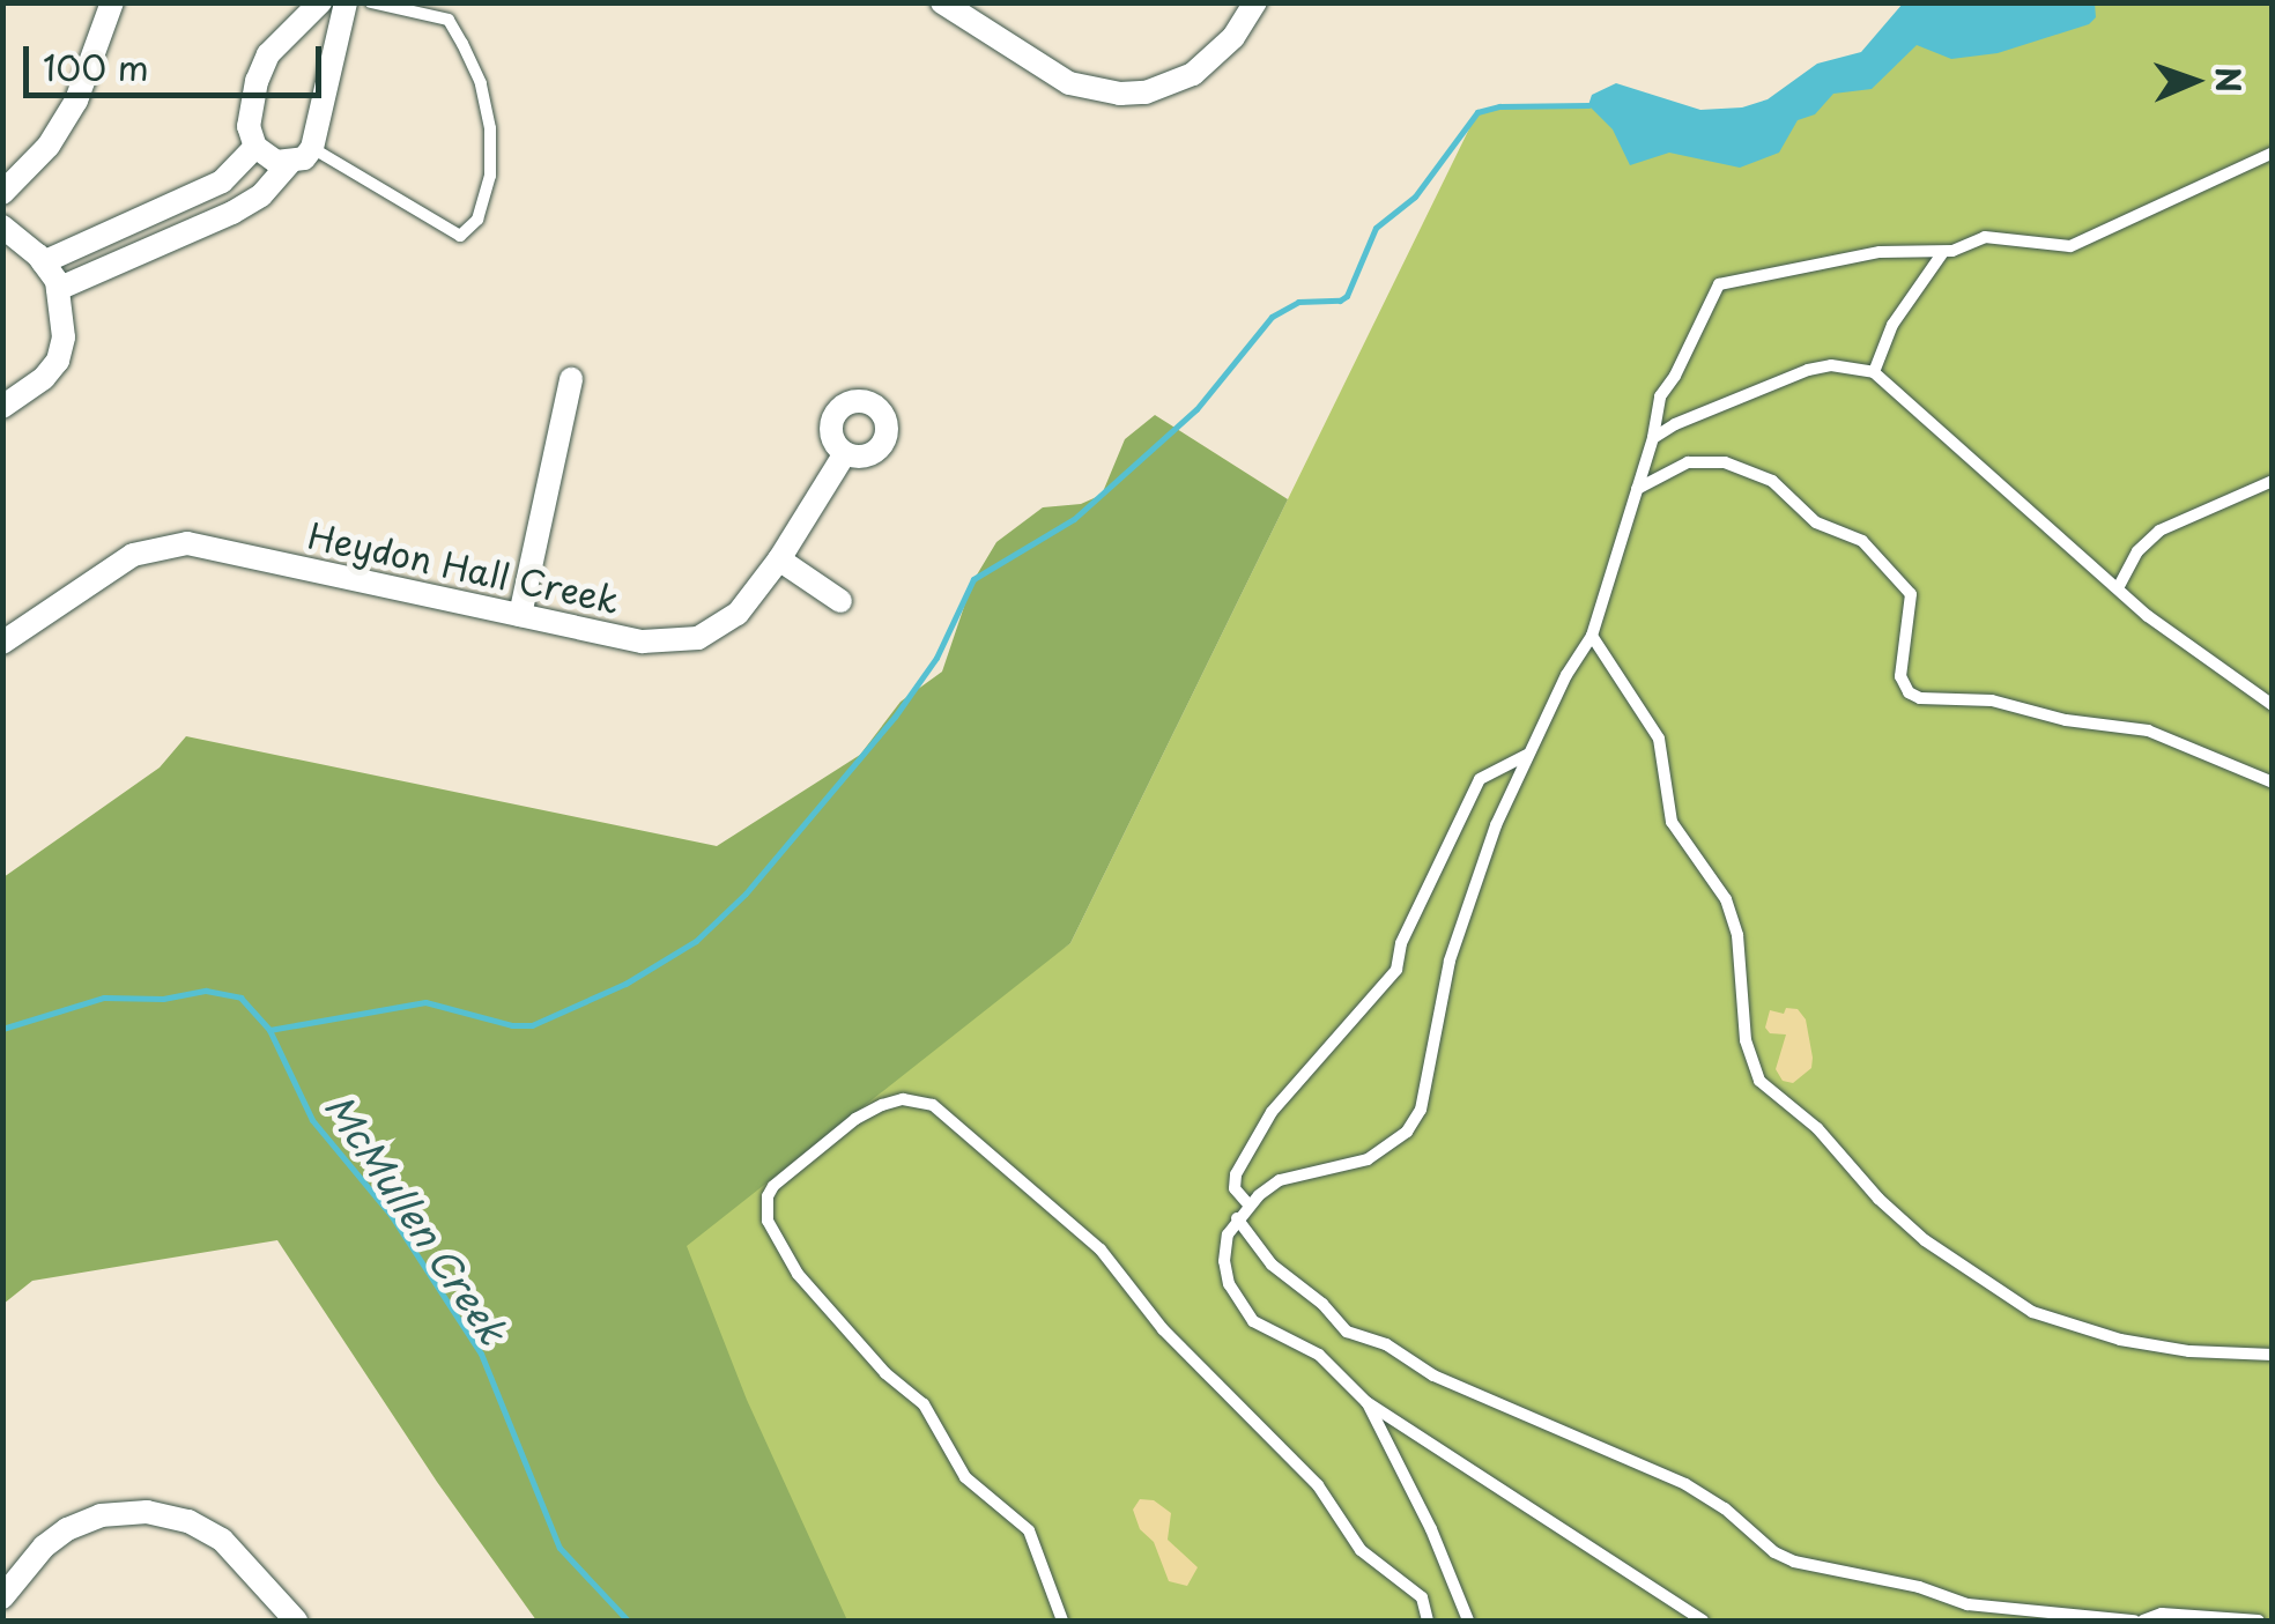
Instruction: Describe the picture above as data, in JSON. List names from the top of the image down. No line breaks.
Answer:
{"streets":{"street":["Heydon Hall Creek"]},"water":["McMullen Creek"],"scale_bar":"100 m","north":"right"}
